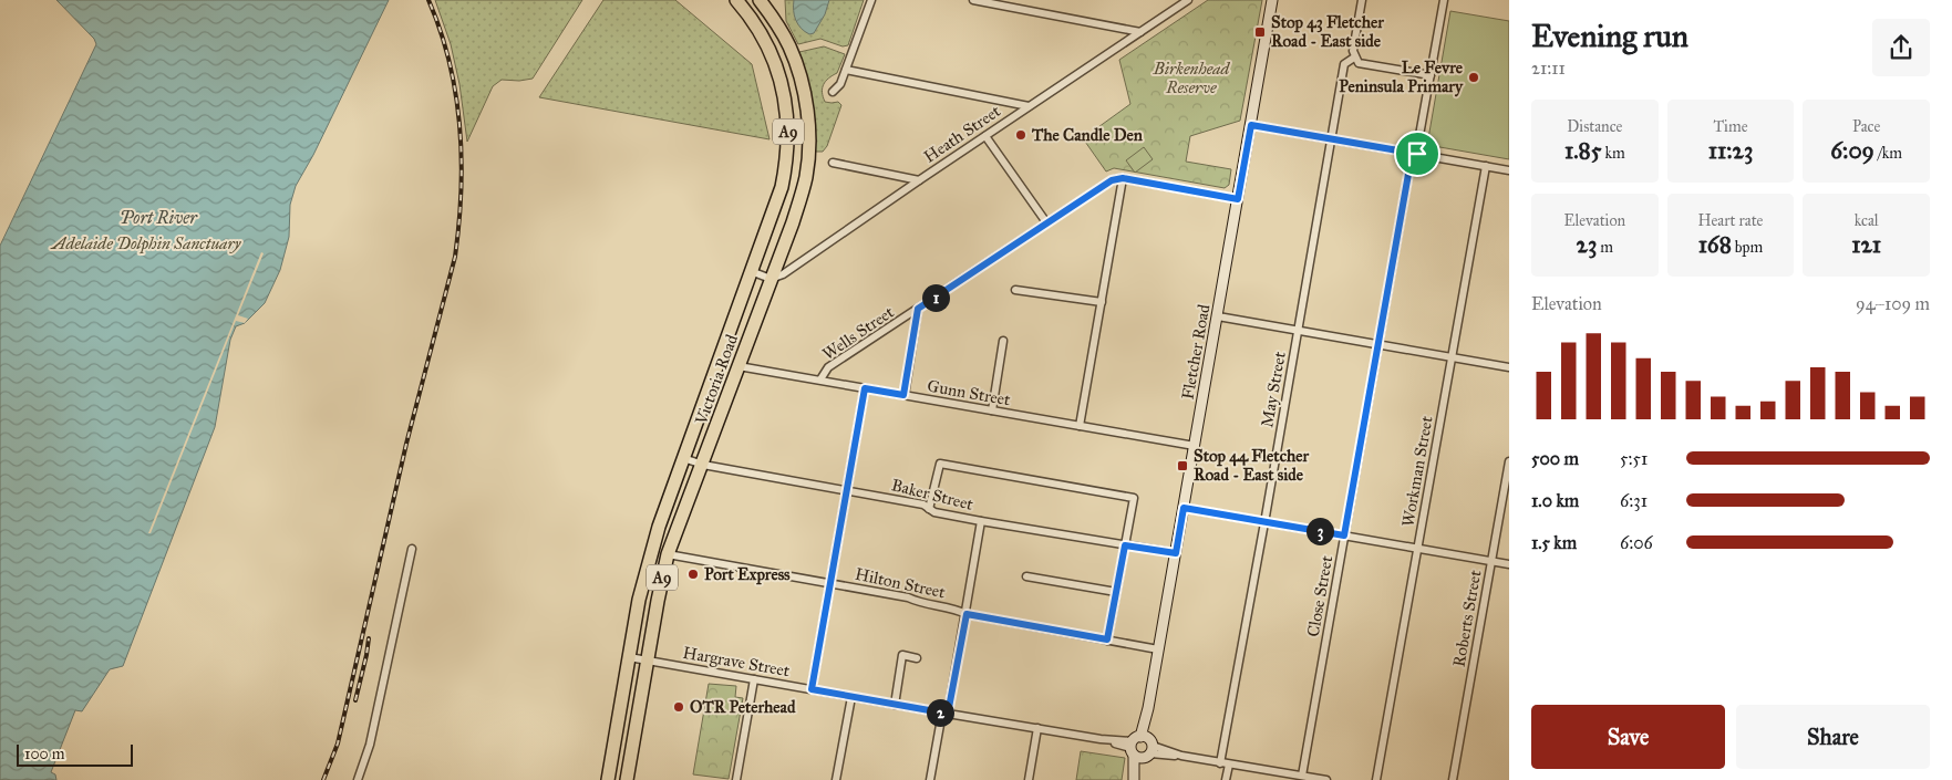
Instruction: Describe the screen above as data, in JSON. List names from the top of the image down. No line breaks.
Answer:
{"streets":{"highway":["A9","Victoria Road"],"street":["Heath Street","Wells Street","Fletcher Road","May Street","Gunn Street","Workman Street","Baker Street","Hilton Street","Close Street","Roberts Street","Hargrave Street"]},"crossings":[["A9","Victoria Road"],["A9","Hargrave Street"],["Heath Street","Victoria Road"],["Wells Street","Gunn Street"],["Fletcher Road","Gunn Street"],["Fletcher Road","Baker Street"],["Fletcher Road","Hilton Street"],["Fletcher Road","Hargrave Street"],["Victoria Road","Gunn Street"],["Victoria Road","Baker Street"],["Victoria Road","Hilton Street"],["Victoria Road","Hargrave Street"],["May Street","Hargrave Street"],["Close Street","Hargrave Street"]],"water":["Port River"],"parks":["Birkenhead Reserve","Adelaide Dolphin Sanctuary"],"places":{"transit":["Stop 43 Fletcher Road - East side","Stop 44 Fletcher Road - East side"],"other":["Le Fevre Peninsula Primary","The Candle Den","Port Express","OTR Peterhead"]},"scale_bar":"100 m","page":{"heading":["Evening run","21:11"],"stats":[["Distance","1.85 km"],["Time","11:23"],["Pace","6:09 /km"],["Elevation","23 m"],["Heart rate","168 bpm"],["kcal","121"]],"chart":["Elevation","94–109 m"],"pins":["1","3","2"],"list":[{"name":"500 m","note":"5:51"},{"name":"1.0 km","note":"6:31"},{"name":"1.5 km","note":"6:06"}],"buttons":["Save","Share"],"scale":"100 m"}}
